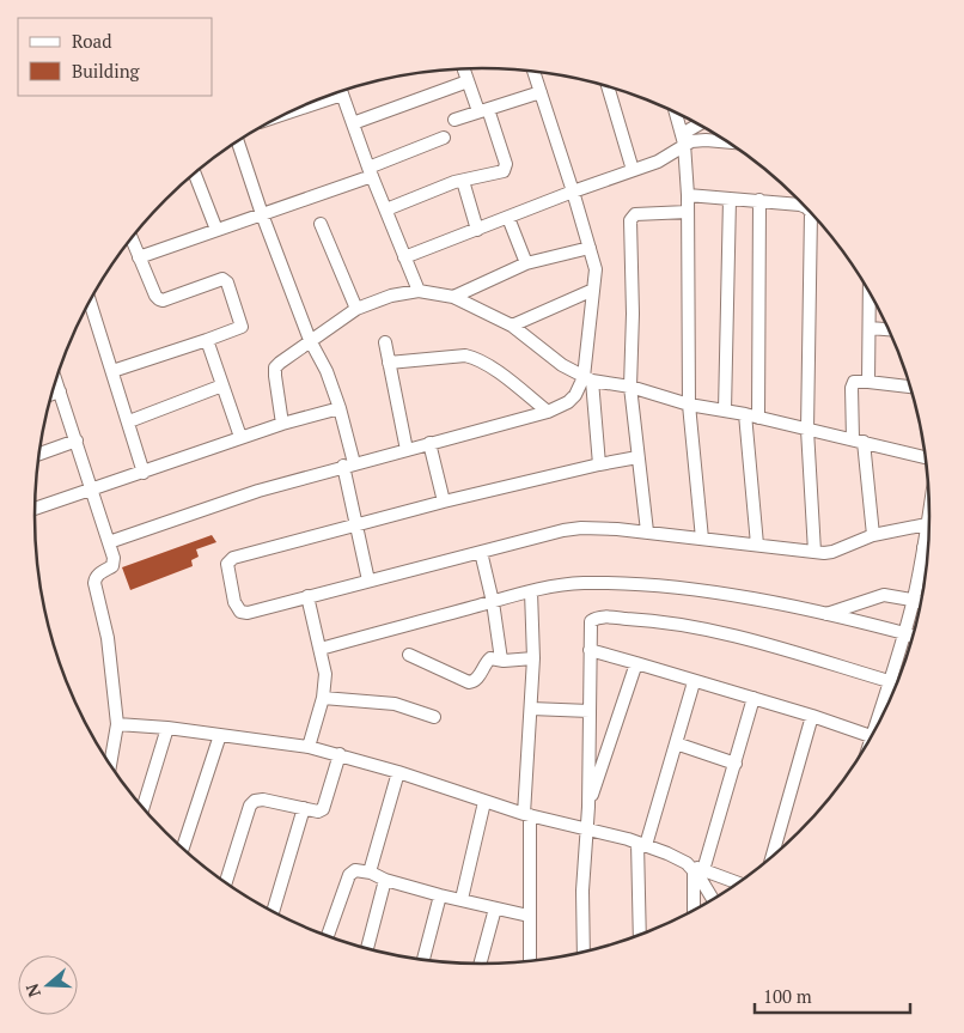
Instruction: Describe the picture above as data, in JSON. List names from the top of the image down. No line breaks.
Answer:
{"legend":["Road","Building"],"scale_bar":"100 m","north":"left"}
